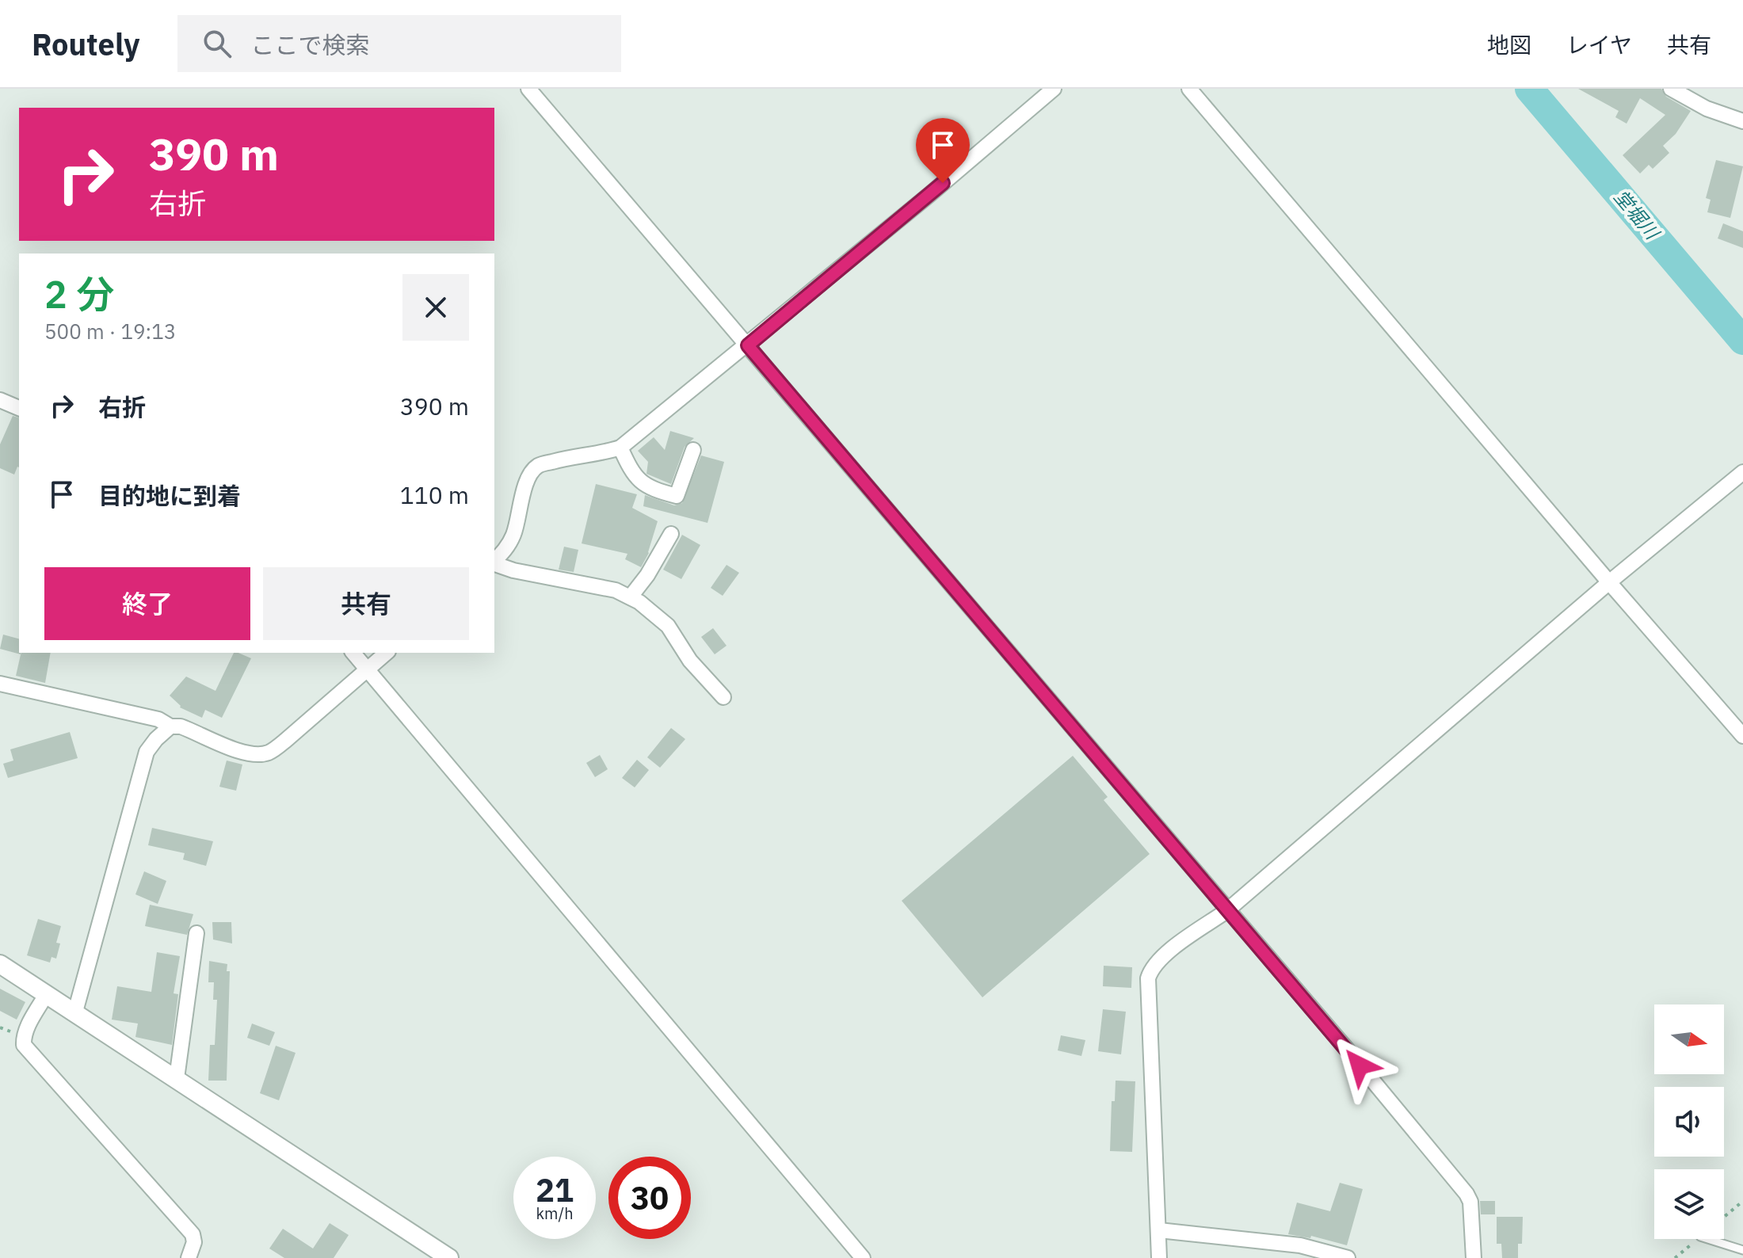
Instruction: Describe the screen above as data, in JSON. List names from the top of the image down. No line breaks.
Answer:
{"water":["堂堀川"],"north":"right","page":{"header":"Routely","search":"ここで検索","nav":["地図","レイヤ","共有"],"turn":["390 m","右折"],"heading":["2 分","500 m · 19:13"],"list":[{"name":"右折","value":"390 m"},{"name":"目的地に到着","value":"110 m"}],"buttons":["終了","共有"],"speed":"21 km/h","limit":"30"}}
